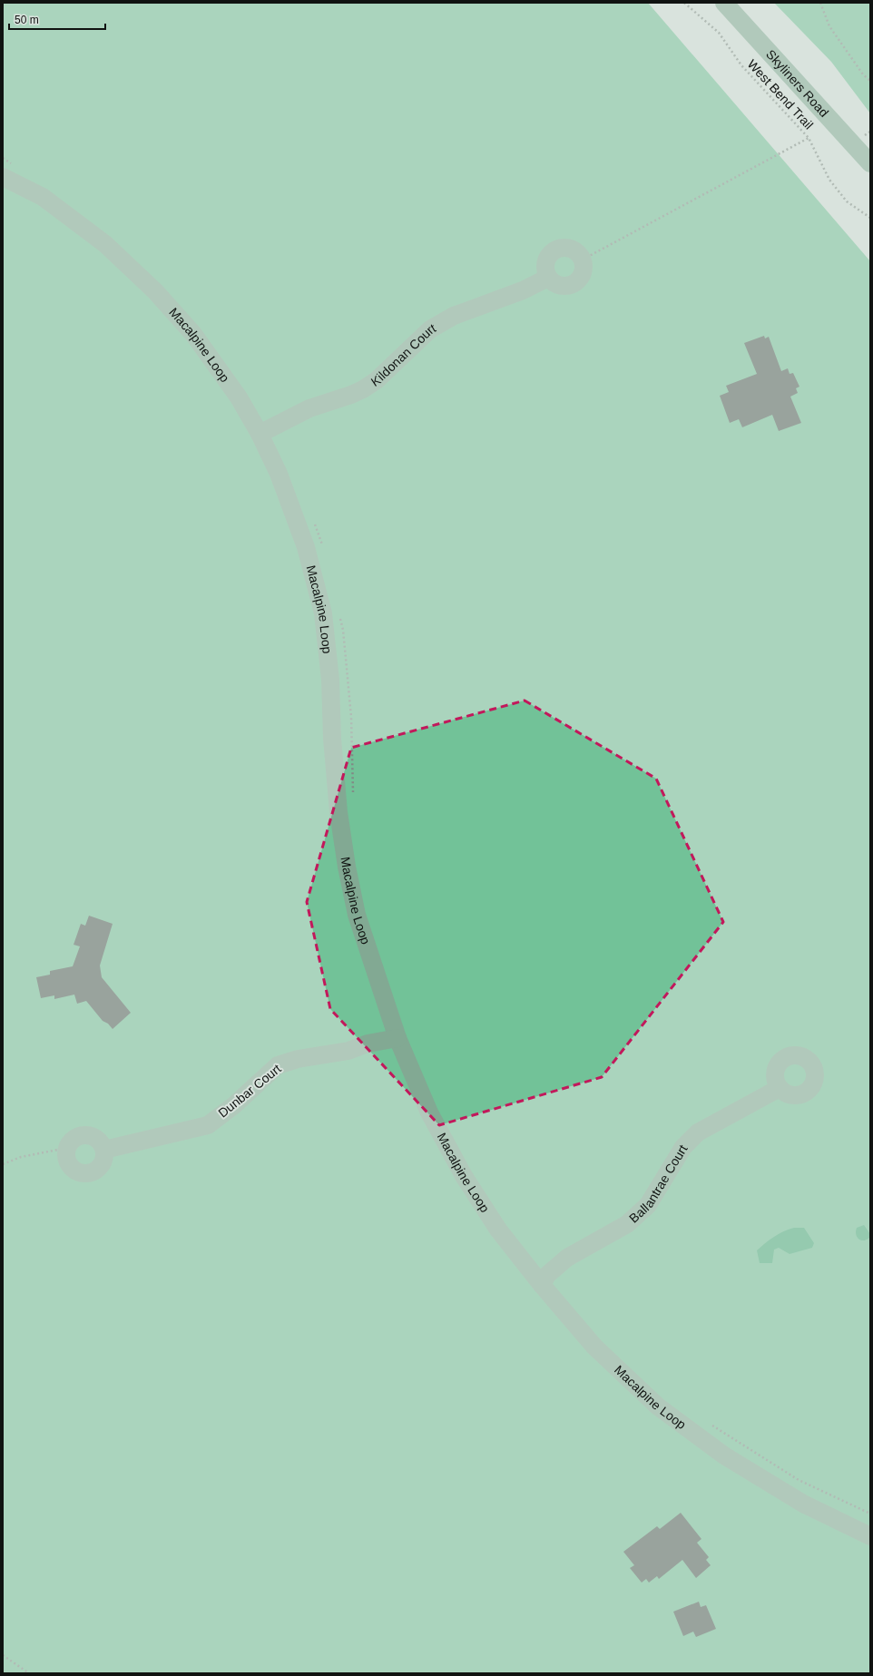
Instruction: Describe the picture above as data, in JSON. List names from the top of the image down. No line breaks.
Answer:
{"streets":{"street":["Skyliners Road","Macalpine Loop","Kildonan Court","Dunbar Court","Ballantrae Court"],"path":["West Bend Trail"]},"crossings":[["Macalpine Loop","Kildonan Court"],["Macalpine Loop","Dunbar Court"],["Macalpine Loop","Ballantrae Court"]],"scale_bar":"50 m"}
